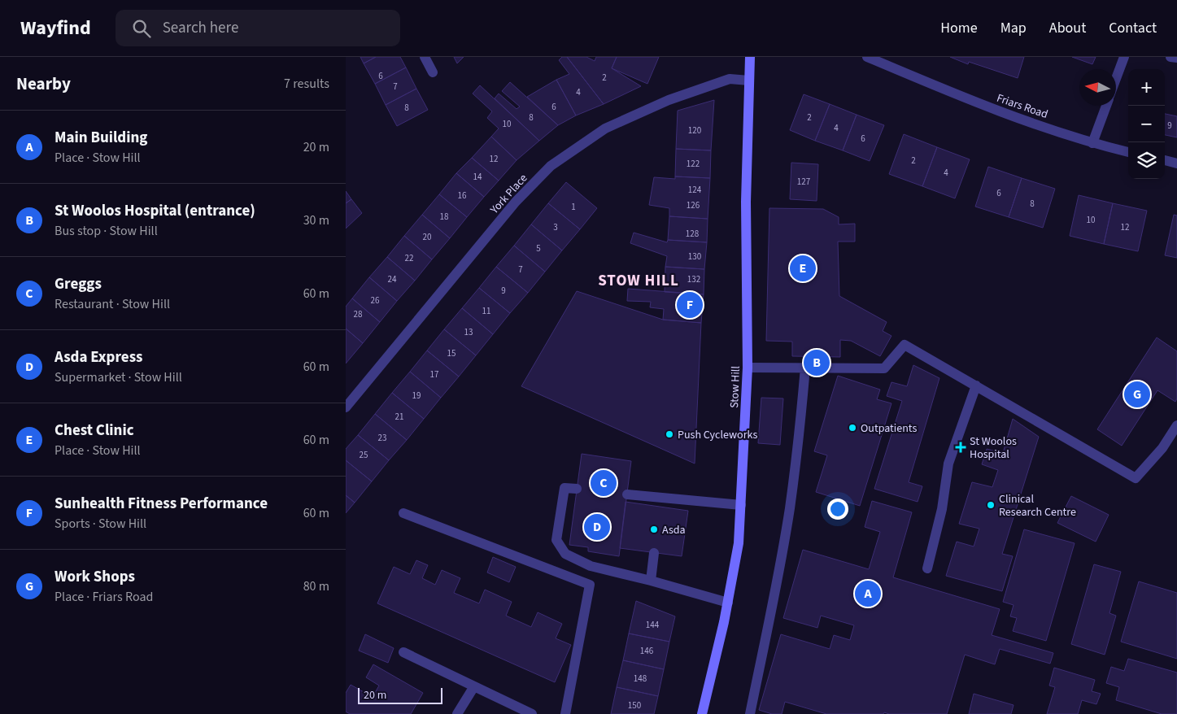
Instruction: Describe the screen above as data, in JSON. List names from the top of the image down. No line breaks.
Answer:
{"streets":{"street":["Friars Road","York Place","Stow Hill"]},"crossings":[["York Place","Stow Hill"]],"districts":["STOW HILL"],"places":{"other":["Outpatients","Push Cycleworks","Clinical Research Centre","Asda"],"health":["St Woolos Hospital"]},"house_numbers":["6","2","7","4","6","8","8","2","10","9","4","120","6","12","2","122","4","14","127","124","6","16","8","126","1","18","10","3","12","128","20","5","130","22","7","24","132","9","26","11","28","13","15","17","19","21","23","25","144","146","148","150"],"scale_bar":"20 m","north":"left","page":{"header":"Wayfind","search":"Search here","nav":["Home","Map","About","Contact"],"heading":["Nearby","7 results"],"map_buttons":["+","−"],"list":[{"mark":"A","name":"Main Building","note":"Place · Stow Hill","value":"20 m"},{"mark":"B","name":"St Woolos Hospital (entrance)","note":"Bus stop · Stow Hill","value":"30 m"},{"mark":"C","name":"Greggs","note":"Restaurant · Stow Hill","value":"60 m"},{"mark":"D","name":"Asda Express","note":"Supermarket · Stow Hill","value":"60 m"},{"mark":"E","name":"Chest Clinic","note":"Place · Stow Hill","value":"60 m"},{"mark":"F","name":"Sunhealth Fitness Performance","note":"Sports · Stow Hill","value":"60 m"},{"mark":"G","name":"Work Shops","note":"Place · Friars Road","value":"80 m"}],"pins":["E","F","B","G","C","D","A"],"scale":"20 m"}}
